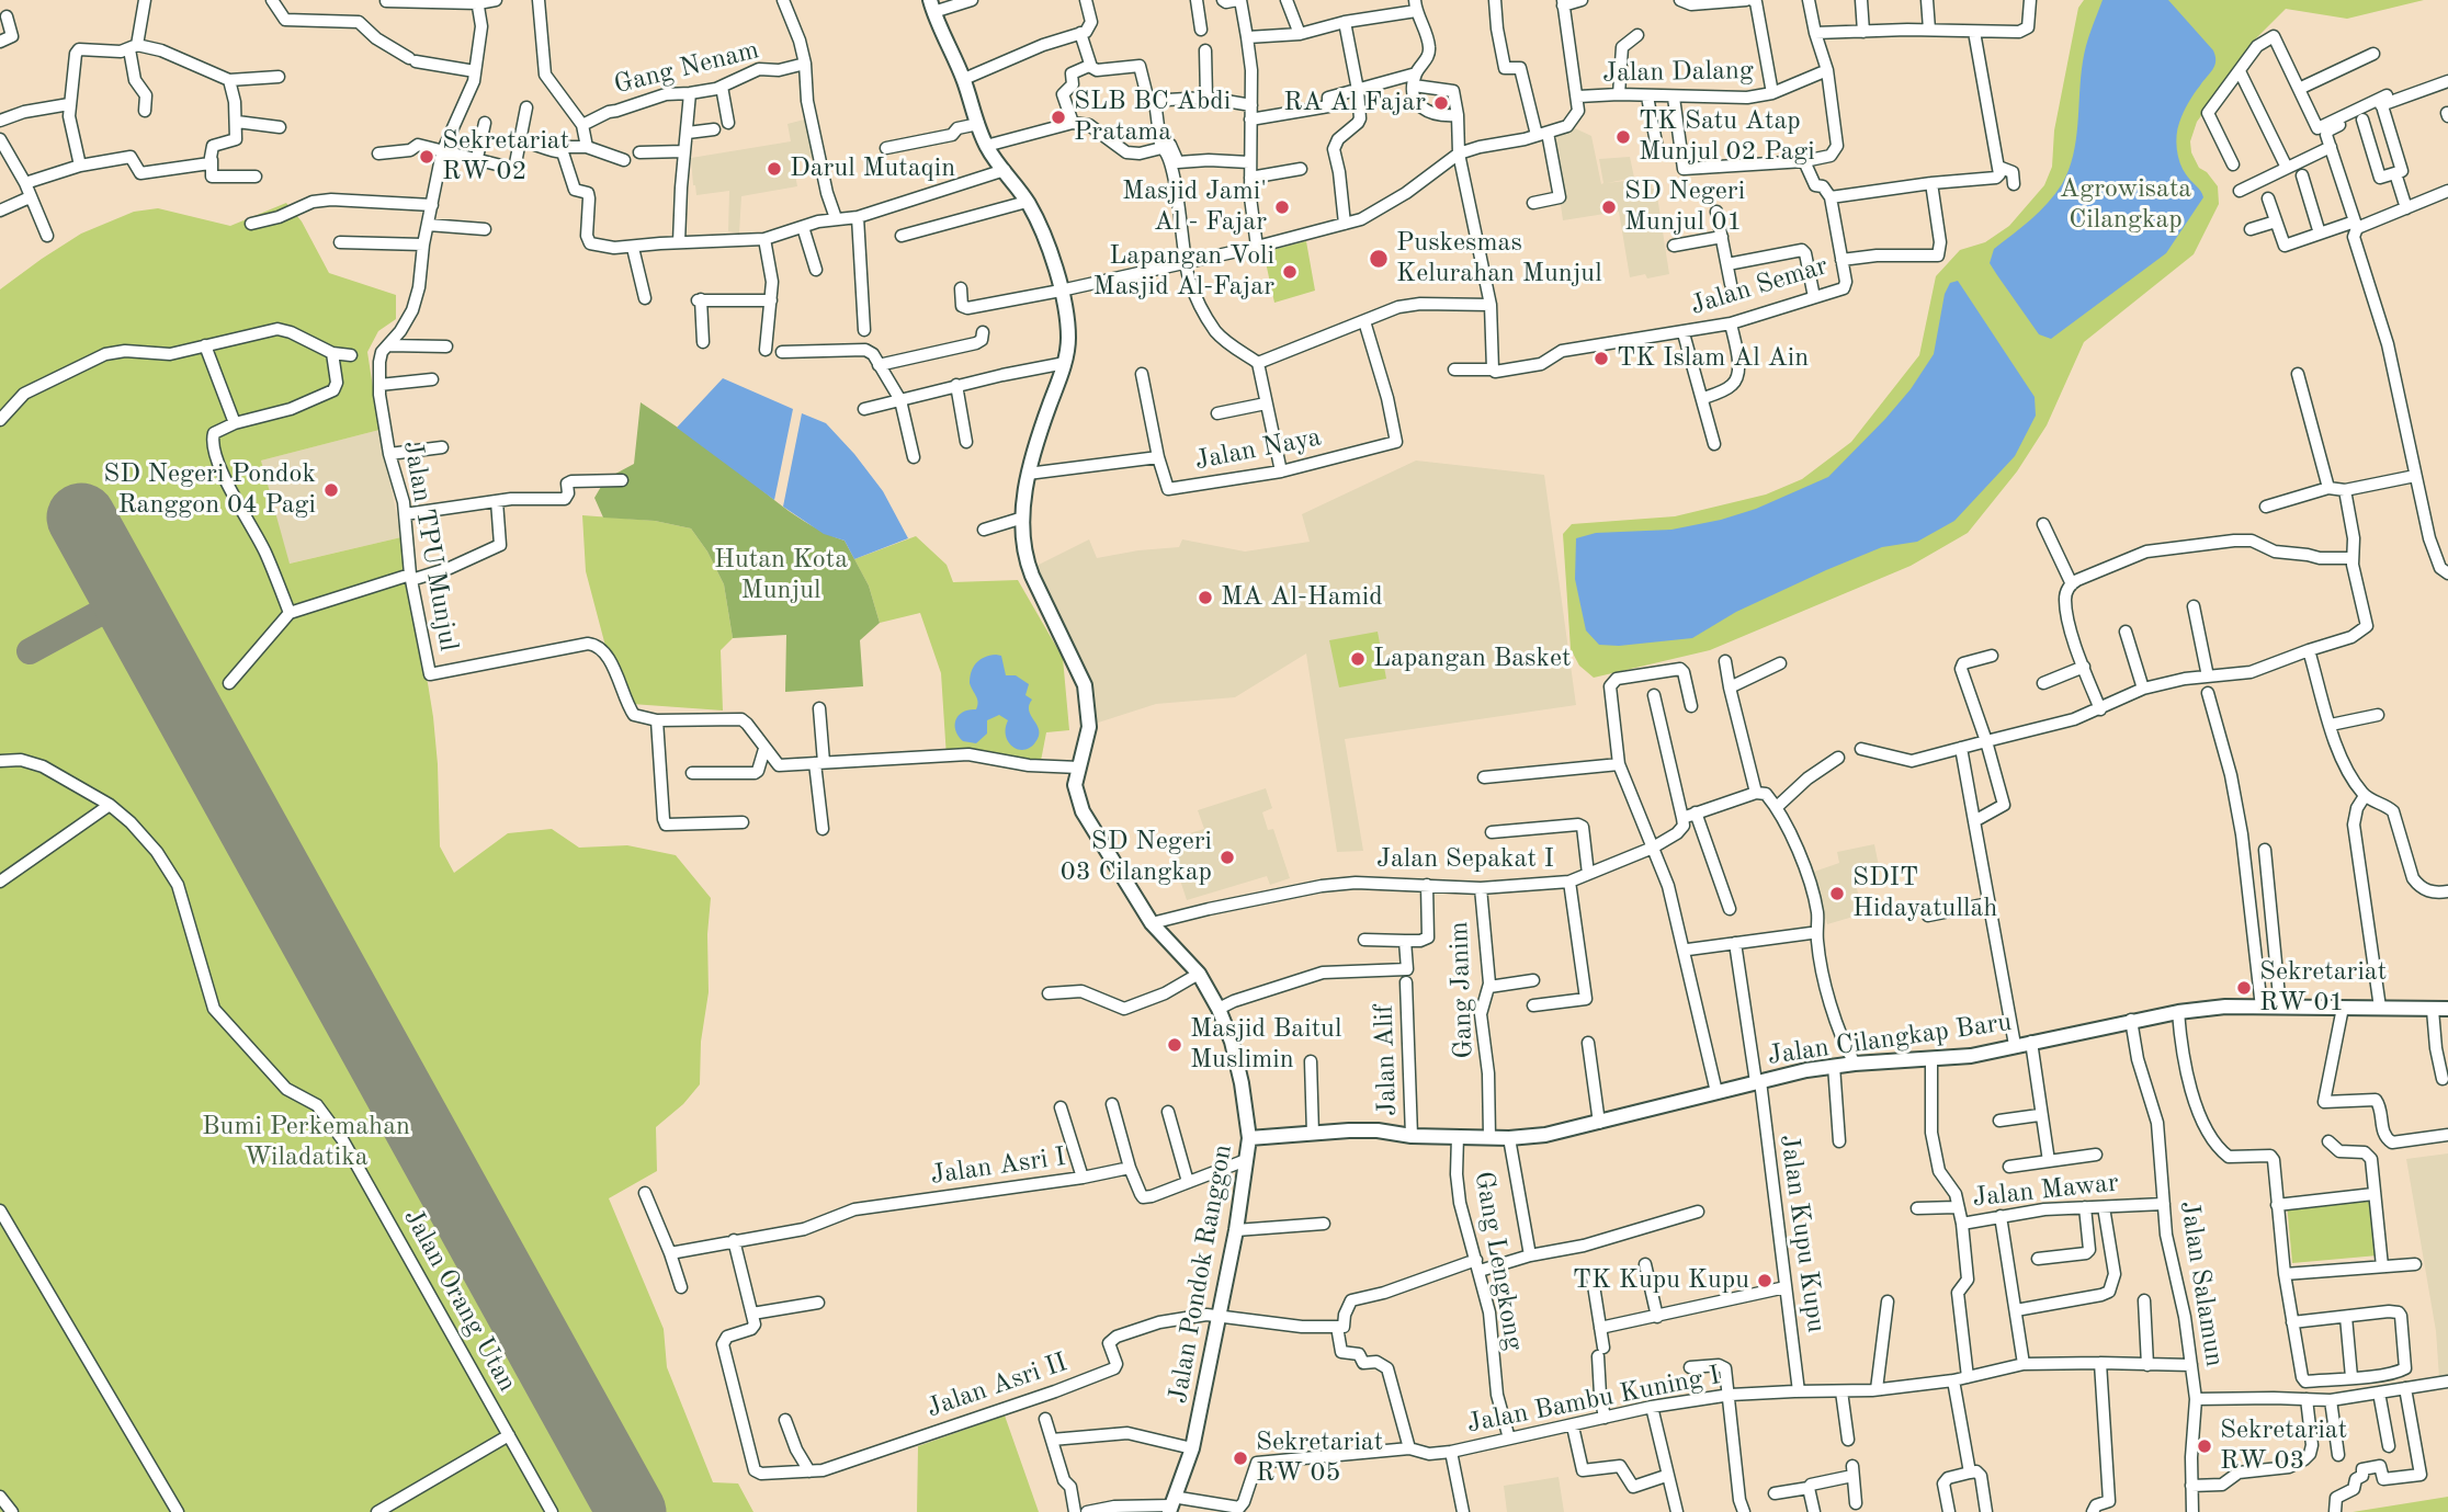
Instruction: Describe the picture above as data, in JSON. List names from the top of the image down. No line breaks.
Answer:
{"streets":{"street":["Gang Nenam","Jalan Dalang","Jalan Semar","Jalan Naya","Jalan TPU Munjul","Jalan Sepakat I","Gang Janim","Jalan Cilangkap Baru","Jalan Alif","Jalan Asri I","Jalan Mawar","Jalan Kupu Kupu","Gang Lengkong","Jalan Pondok Ranggon","Jalan Salamun","Jalan Orang Utan","Jalan Asri II","Jalan Bambu Kuning I"]},"crossings":[["Jalan Dalang","Jalan Pondok Ranggon"],["Jalan Naya","Jalan Pondok Ranggon"],["Jalan Sepakat I","Gang Janim"],["Jalan Sepakat I","Jalan Pondok Ranggon"],["Gang Janim","Jalan Cilangkap Baru"],["Jalan Cilangkap Baru","Jalan Alif"],["Jalan Cilangkap Baru","Jalan Mawar"],["Jalan Cilangkap Baru","Jalan Kupu Kupu"],["Jalan Cilangkap Baru","Gang Lengkong"],["Jalan Cilangkap Baru","Jalan Pondok Ranggon"],["Jalan Cilangkap Baru","Jalan Salamun"],["Jalan Alif","Jalan Pondok Ranggon"],["Jalan Mawar","Jalan Salamun"],["Jalan Kupu Kupu","Jalan Bambu Kuning I"],["Gang Lengkong","Jalan Bambu Kuning I"],["Jalan Pondok Ranggon","Jalan Asri II"],["Jalan Pondok Ranggon","Jalan Bambu Kuning I"],["Jalan Salamun","Jalan Bambu Kuning I"]],"parks":["Agrowisata Cilangkap","Hutan Kota Munjul","Bumi Perkemahan Wiladatika"],"places":["RA Al Fajar","SLB BC Abdi Pratama","TK Satu Atap Munjul 02 Pagi","Sekretariat RW 02","Darul Mutaqin","Masjid Jami' Al - Fajar","SD Negeri Munjul 01","Puskesmas Kelurahan Munjul","Lapangan Voli Masjid Al-Fajar","TK Islam Al Ain","SD Negeri Pondok Ranggon 04 Pagi","MA Al-Hamid","Lapangan Basket","SD Negeri 03 Cilangkap","SDIT Hidayatullah","Sekretariat RW 01","Masjid Baitul Muslimin","TK Kupu Kupu","Sekretariat RW 03","Sekretariat RW 05"]}
